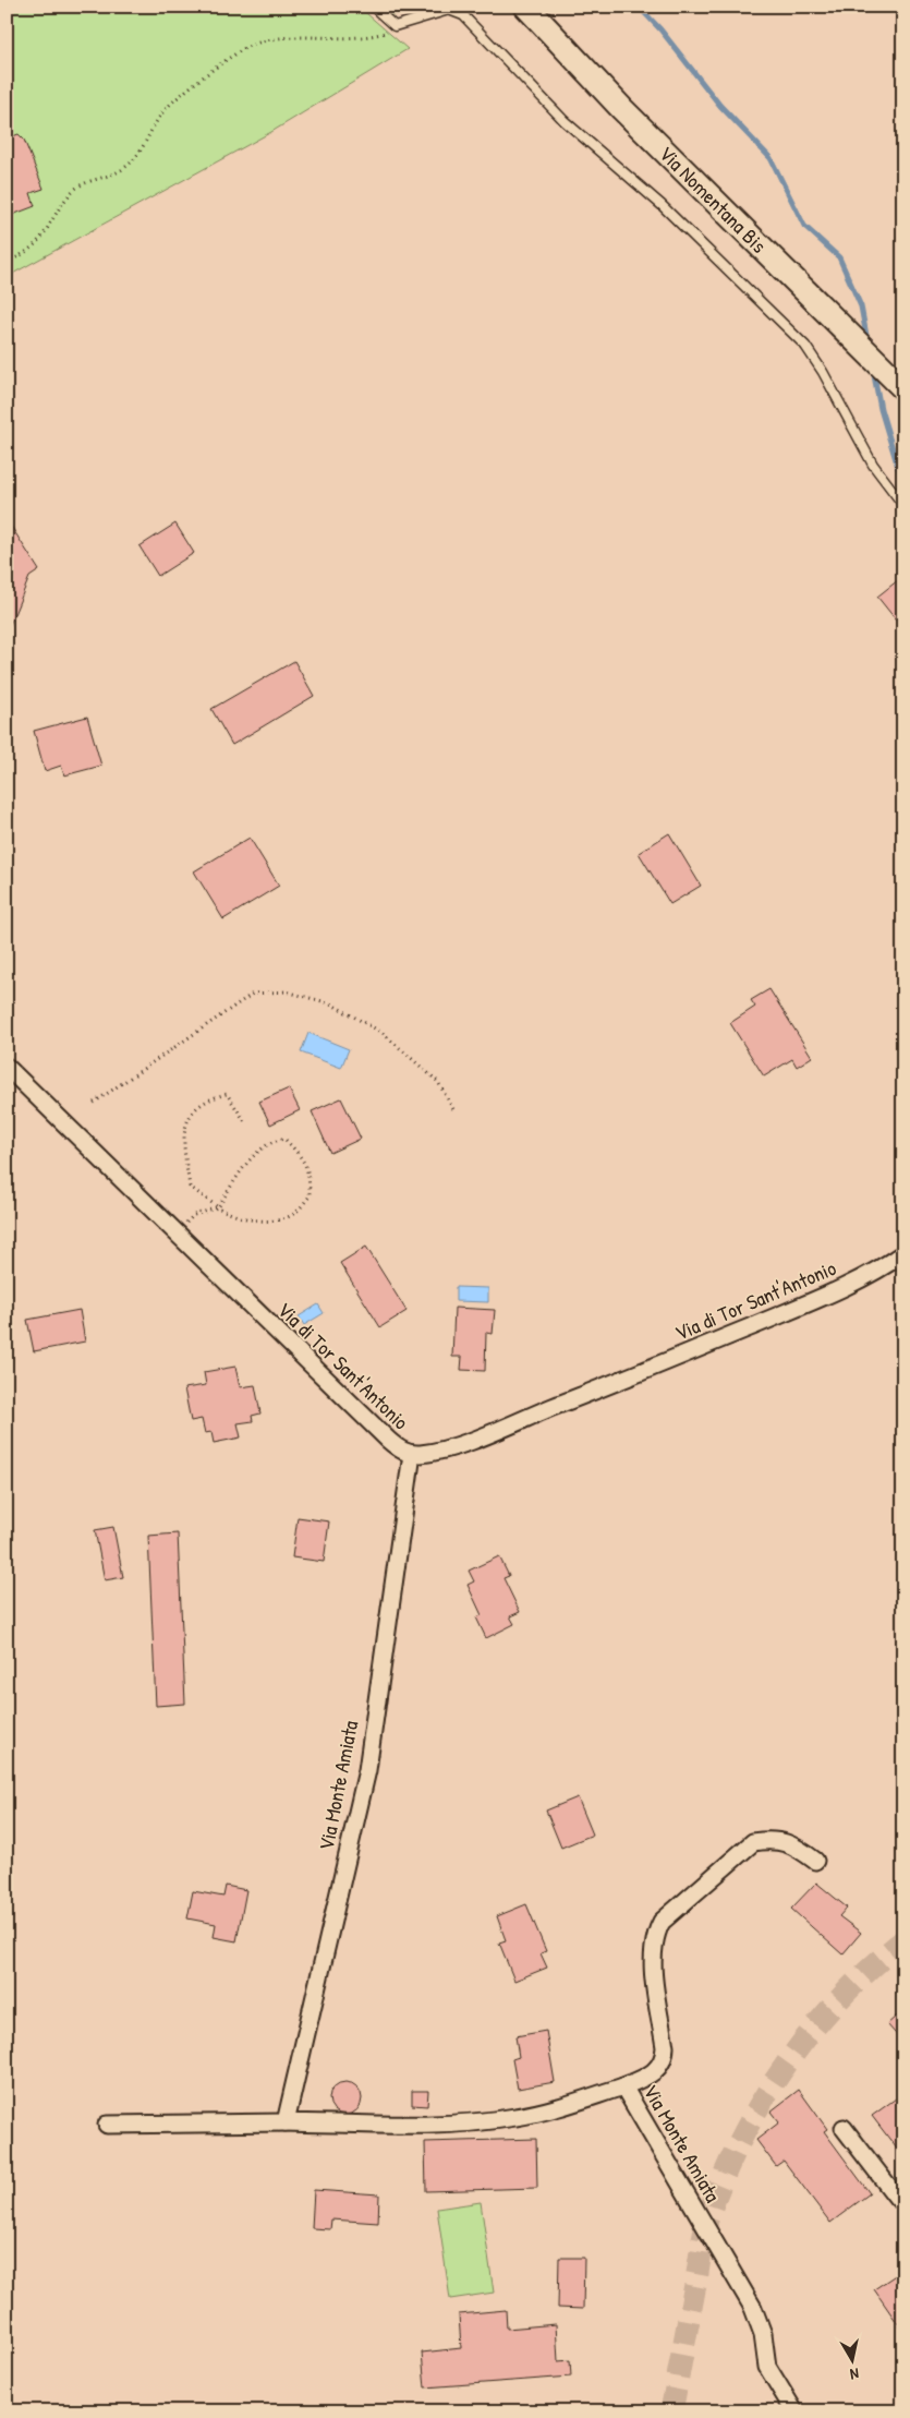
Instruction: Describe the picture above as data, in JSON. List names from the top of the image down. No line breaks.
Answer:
{"streets":{"main road":["Via Nomentana Bis"],"street":["Via di Tor Sant'Antonio","Via Monte Amiata"]},"crossings":[["Via di Tor Sant'Antonio","Via Monte Amiata"]],"north":"bottom"}
